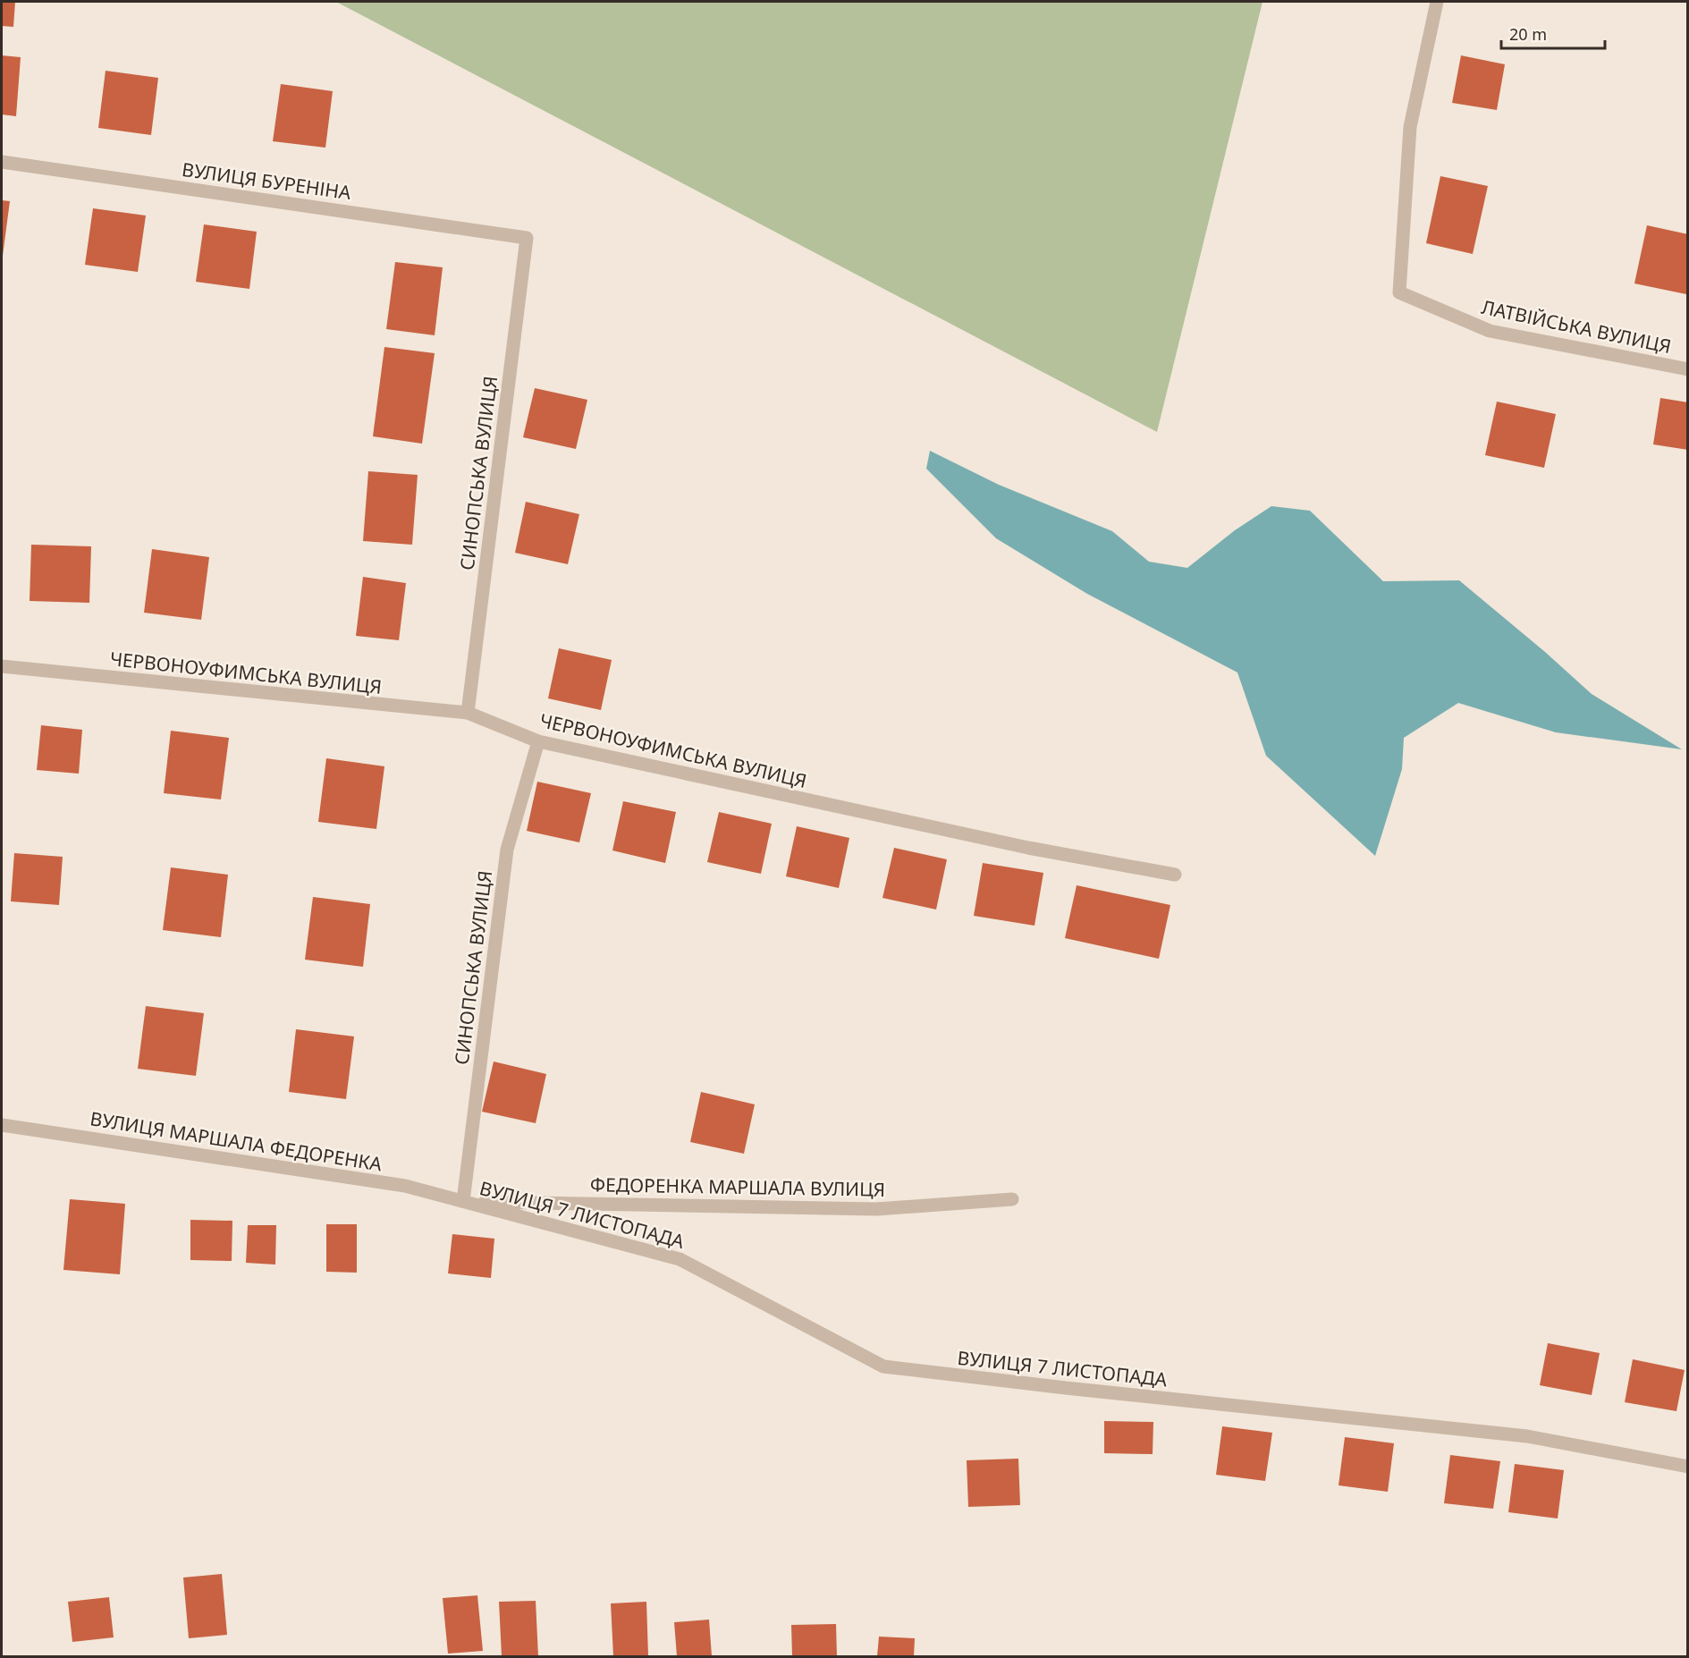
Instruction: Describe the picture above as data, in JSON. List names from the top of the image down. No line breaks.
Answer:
{"streets":{"street":["ВУЛИЦЯ БУРЕНІНА","ЛАТВІЙСЬКА ВУЛИЦЯ","СИНОПСЬКА ВУЛИЦЯ","ЧЕРВОНОУФИМСЬКА ВУЛИЦЯ","ВУЛИЦЯ МАРШАЛА ФЕДОРЕНКА","ФЕДОРЕНКА МАРШАЛА ВУЛИЦЯ","ВУЛИЦЯ 7 ЛИСТОПАДА"]},"crossings":[["ВУЛИЦЯ БУРЕНІНА","СИНОПСЬКА ВУЛИЦЯ"],["СИНОПСЬКА ВУЛИЦЯ","ЧЕРВОНОУФИМСЬКА ВУЛИЦЯ"],["СИНОПСЬКА ВУЛИЦЯ","ВУЛИЦЯ МАРШАЛА ФЕДОРЕНКА"],["СИНОПСЬКА ВУЛИЦЯ","ФЕДОРЕНКА МАРШАЛА ВУЛИЦЯ"],["СИНОПСЬКА ВУЛИЦЯ","ВУЛИЦЯ 7 ЛИСТОПАДА"],["ВУЛИЦЯ МАРШАЛА ФЕДОРЕНКА","ФЕДОРЕНКА МАРШАЛА ВУЛИЦЯ"],["ВУЛИЦЯ МАРШАЛА ФЕДОРЕНКА","ВУЛИЦЯ 7 ЛИСТОПАДА"],["ФЕДОРЕНКА МАРШАЛА ВУЛИЦЯ","ВУЛИЦЯ 7 ЛИСТОПАДА"]],"scale_bar":"20 m"}
